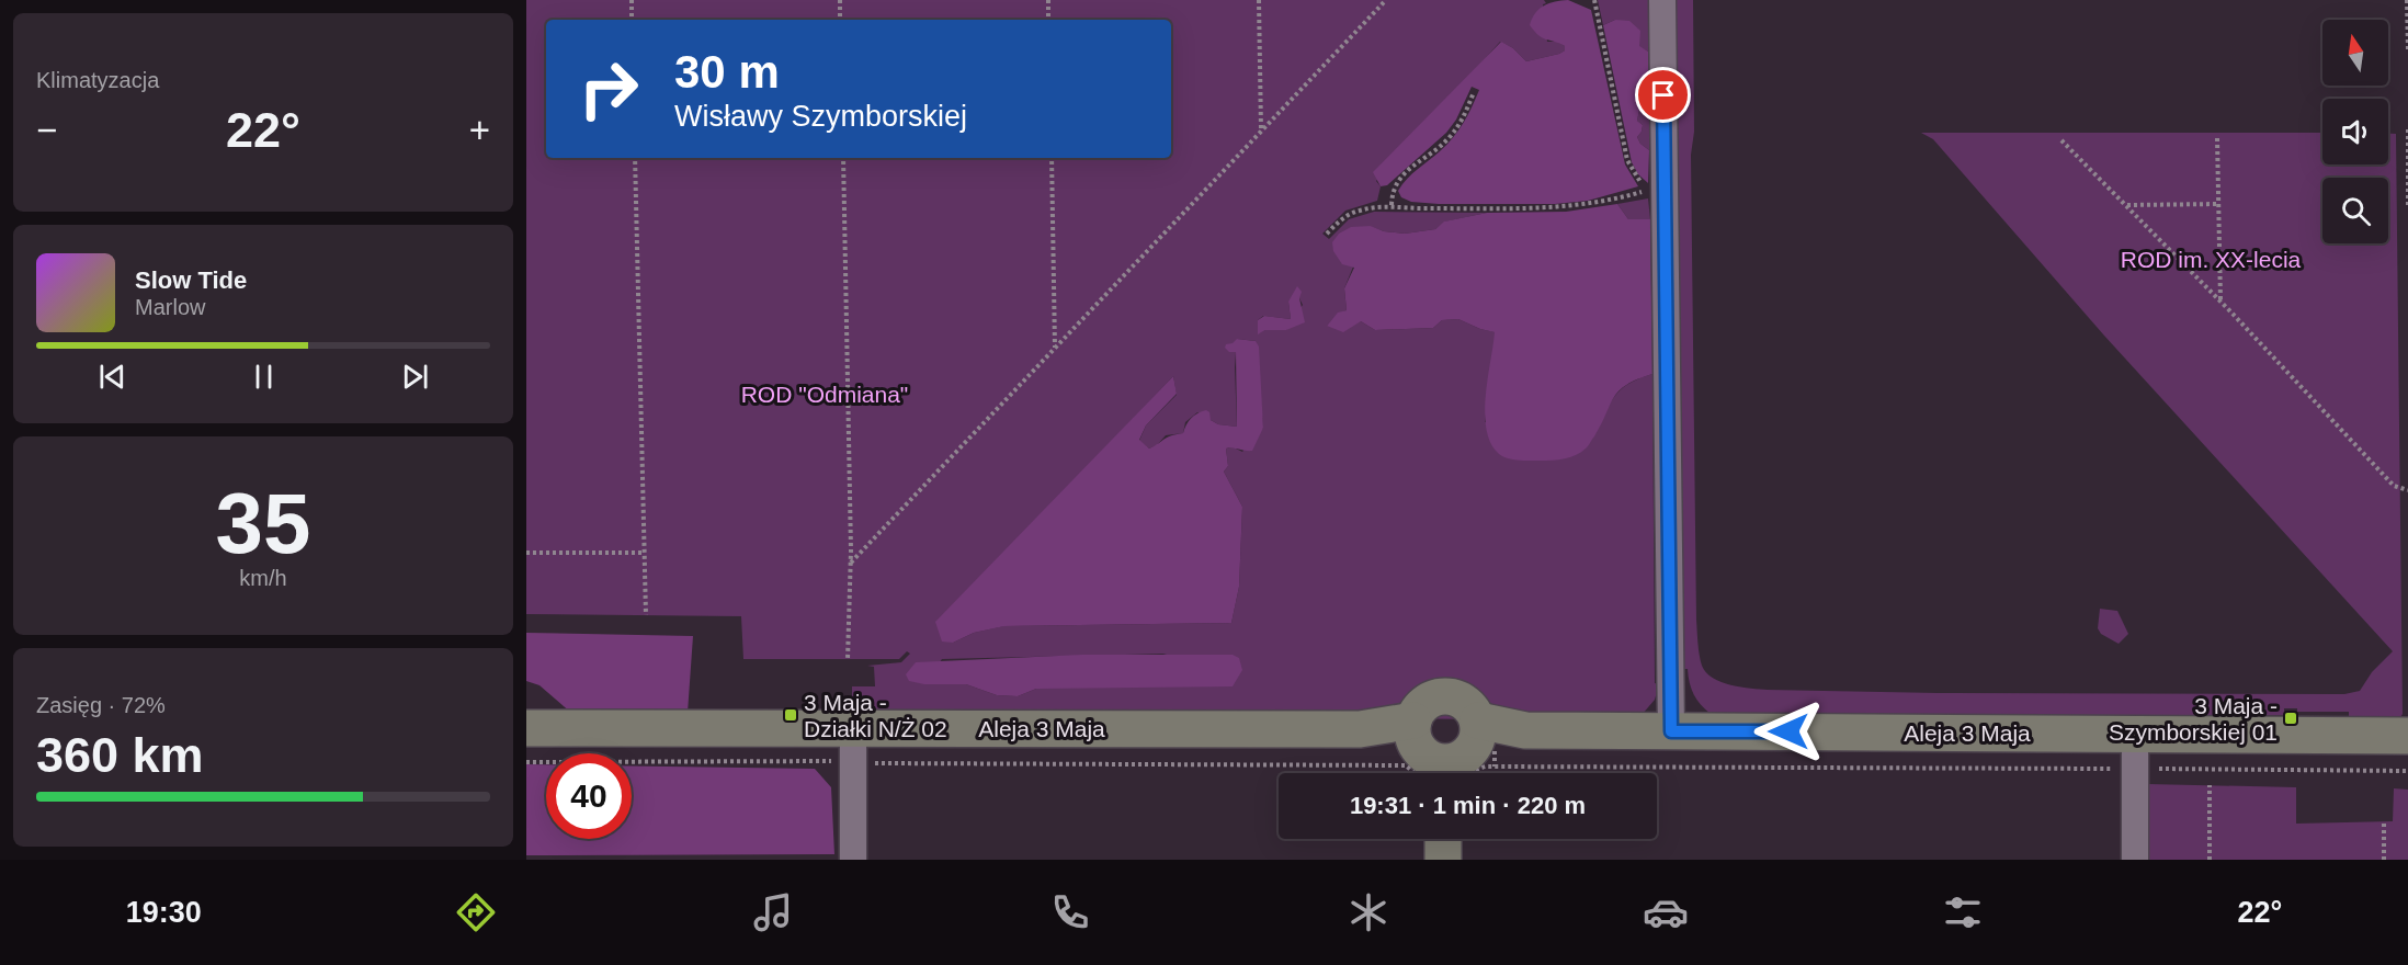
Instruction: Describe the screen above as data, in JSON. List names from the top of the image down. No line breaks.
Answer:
{"streets":{"street":["Aleja 3 Maja"]},"parks":["ROD im. XX-lecia","ROD \"Odmiana\""],"places":{"transit":["3 Maja - Działki N/Ż 02","3 Maja - Szymborskiej 01"]},"north":"top","page":{"tile":["Klimatyzacja",["35","km/h"],["Zasięg · 72%","360 km"]],"turn":["30 m","Wisławy Szymborskiej"],"heat":["−","22°","+"],"song":["Slow Tide","Marlow"],"limit":"40","trip":"19:31 · 1 min · 220 m","tabs":["19:30","22°"]}}
